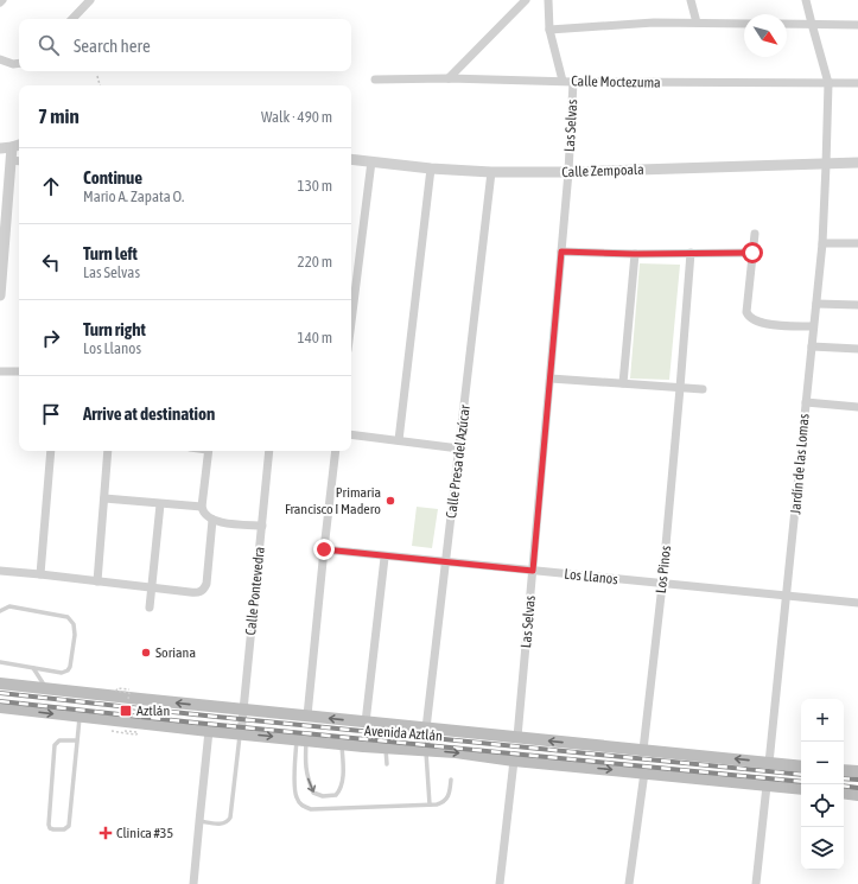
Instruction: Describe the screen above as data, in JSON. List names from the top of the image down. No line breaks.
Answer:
{"streets":{"main road":["Avenida Aztlán"],"street":["Calle Moctezuma","Las Selvas","Calle Zempoala","Calle Presa del Azúcar","Jardín de las Lomas","Los Pinos","Los Llanos","Calle Pontevedra"]},"crossings":[["Calle Moctezuma","Las Selvas"],["Calle Moctezuma","Jardín de las Lomas"],["Las Selvas","Calle Zempoala"],["Las Selvas","Los Llanos"],["Las Selvas","Avenida Aztlán"],["Calle Zempoala","Calle Presa del Azúcar"],["Calle Zempoala","Jardín de las Lomas"],["Calle Presa del Azúcar","Los Llanos"],["Calle Presa del Azúcar","Avenida Aztlán"],["Jardín de las Lomas","Los Llanos"],["Jardín de las Lomas","Avenida Aztlán"],["Los Pinos","Los Llanos"],["Los Pinos","Avenida Aztlán"],["Calle Pontevedra","Avenida Aztlán"]],"places":{"other":["Primaria Francisco I Madero","Soriana"],"transit":["Aztlán"],"health":["Clinica #35"]},"north":"bottom right","page":{"search":"Search here","heading":["7 min","Walk · 490 m"],"list":[["Continue","Mario A. Zapata O.","130 m"],["Turn left","Las Selvas","220 m"],["Turn right","Los Llanos","140 m"],"Arrive at destination"],"map_buttons":["+","−"]}}
